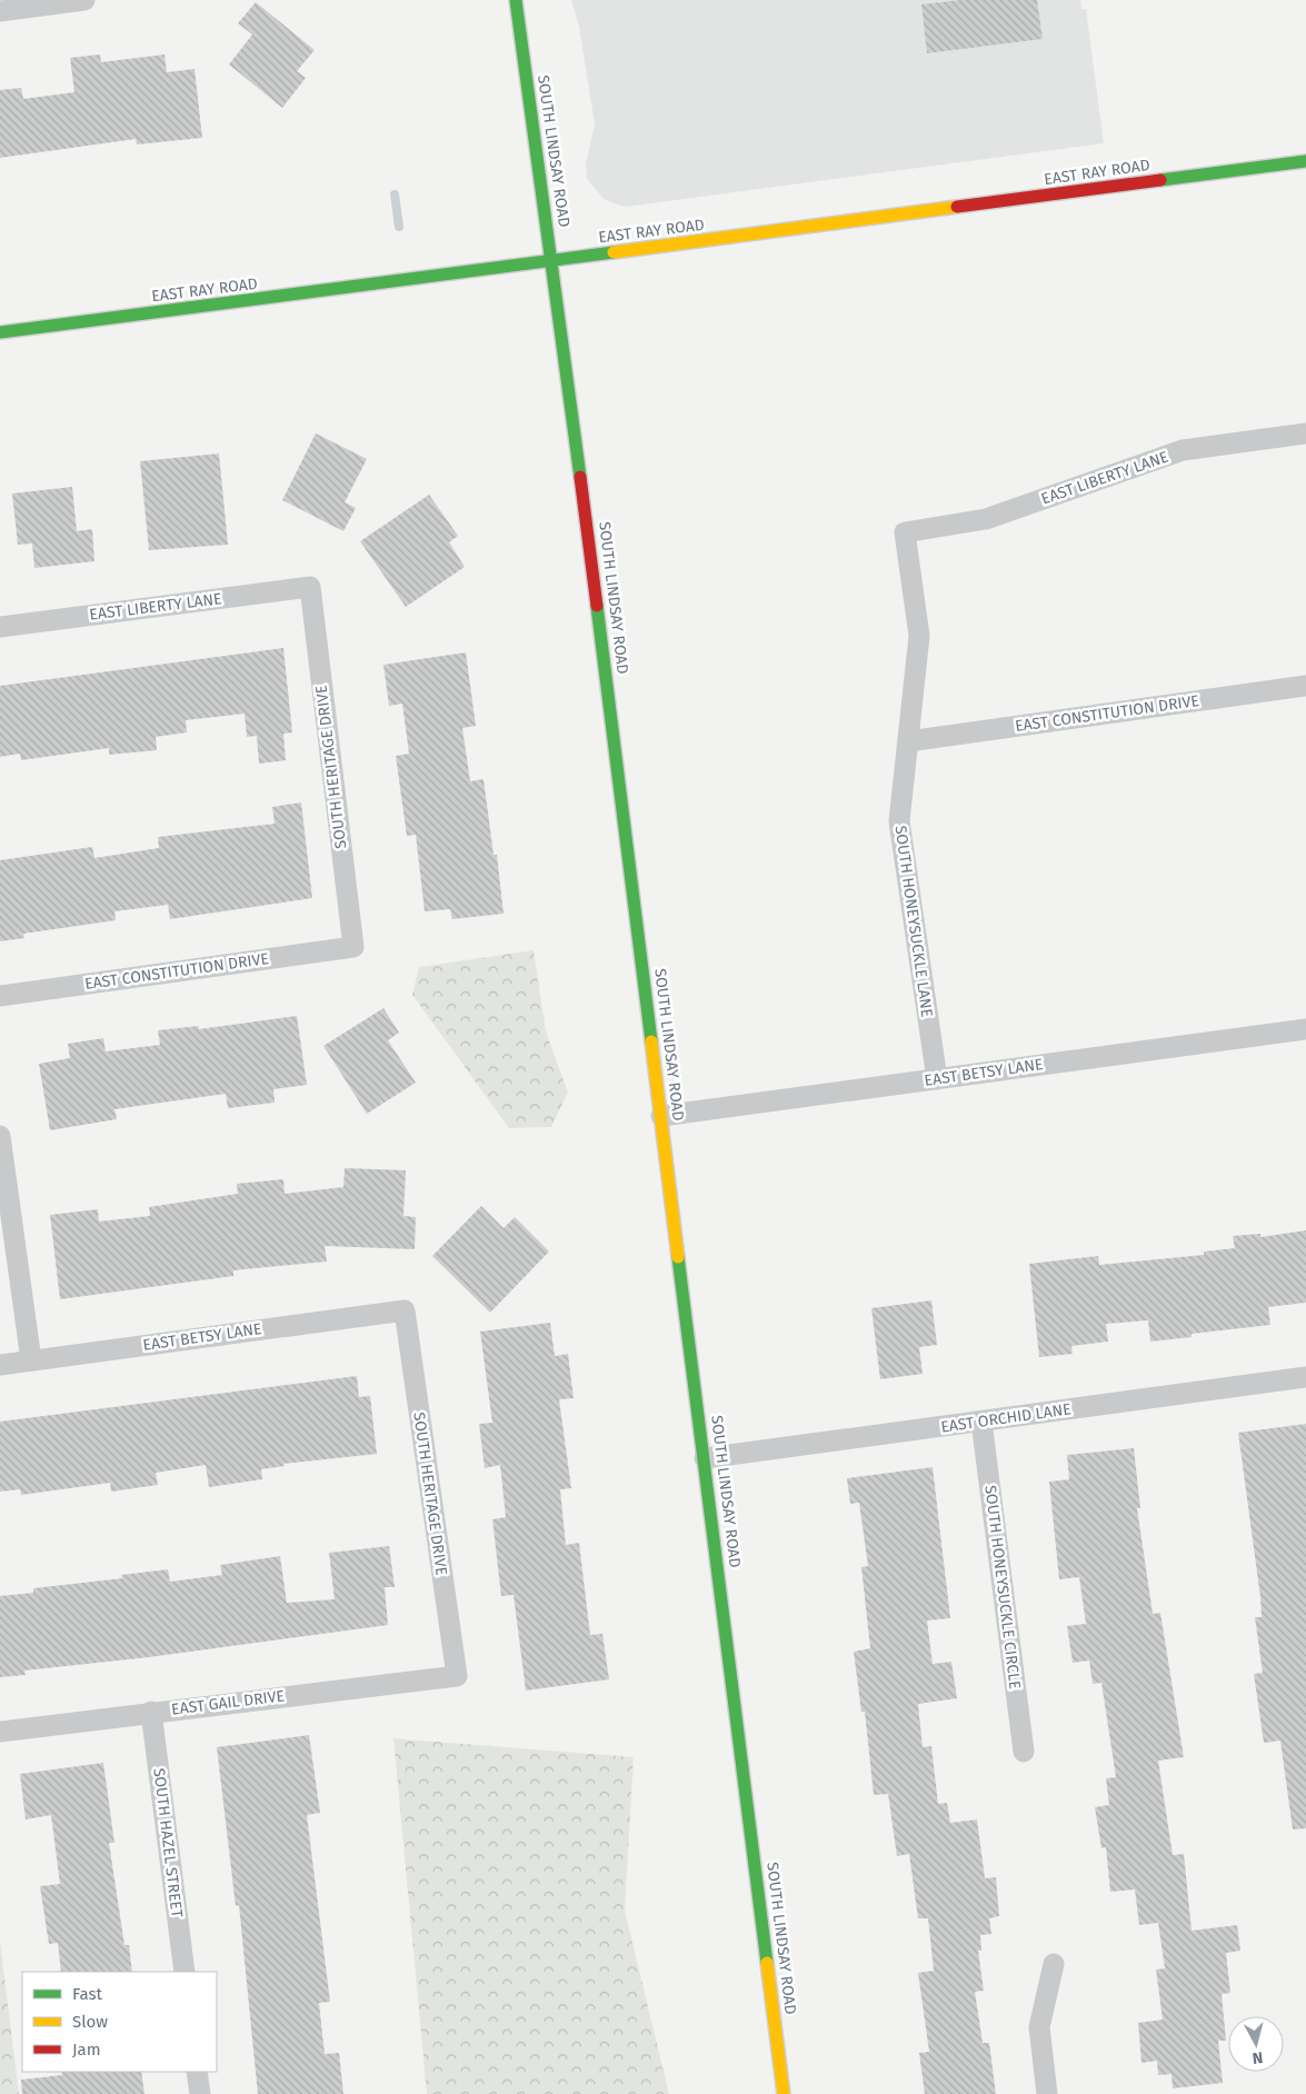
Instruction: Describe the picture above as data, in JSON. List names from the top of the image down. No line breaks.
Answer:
{"streets":{"main road":["SOUTH LINDSAY ROAD","EAST RAY ROAD"],"street":["EAST LIBERTY LANE","EAST CONSTITUTION DRIVE","SOUTH HERITAGE DRIVE","SOUTH HONEYSUCKLE LANE","EAST BETSY LANE","EAST ORCHID LANE","SOUTH HONEYSUCKLE CIRCLE","EAST GAIL DRIVE","SOUTH HAZEL STREET"]},"crossings":[["SOUTH LINDSAY ROAD","EAST RAY ROAD"],["SOUTH LINDSAY ROAD","EAST BETSY LANE"],["SOUTH LINDSAY ROAD","EAST ORCHID LANE"],["EAST LIBERTY LANE","SOUTH HERITAGE DRIVE"],["EAST LIBERTY LANE","SOUTH HONEYSUCKLE LANE"],["EAST CONSTITUTION DRIVE","SOUTH HERITAGE DRIVE"],["EAST CONSTITUTION DRIVE","SOUTH HONEYSUCKLE LANE"],["SOUTH HERITAGE DRIVE","EAST BETSY LANE"],["SOUTH HERITAGE DRIVE","EAST GAIL DRIVE"],["SOUTH HONEYSUCKLE LANE","EAST BETSY LANE"],["EAST ORCHID LANE","SOUTH HONEYSUCKLE CIRCLE"],["EAST GAIL DRIVE","SOUTH HAZEL STREET"]],"legend":["Fast","Slow","Jam"],"north":"bottom"}
